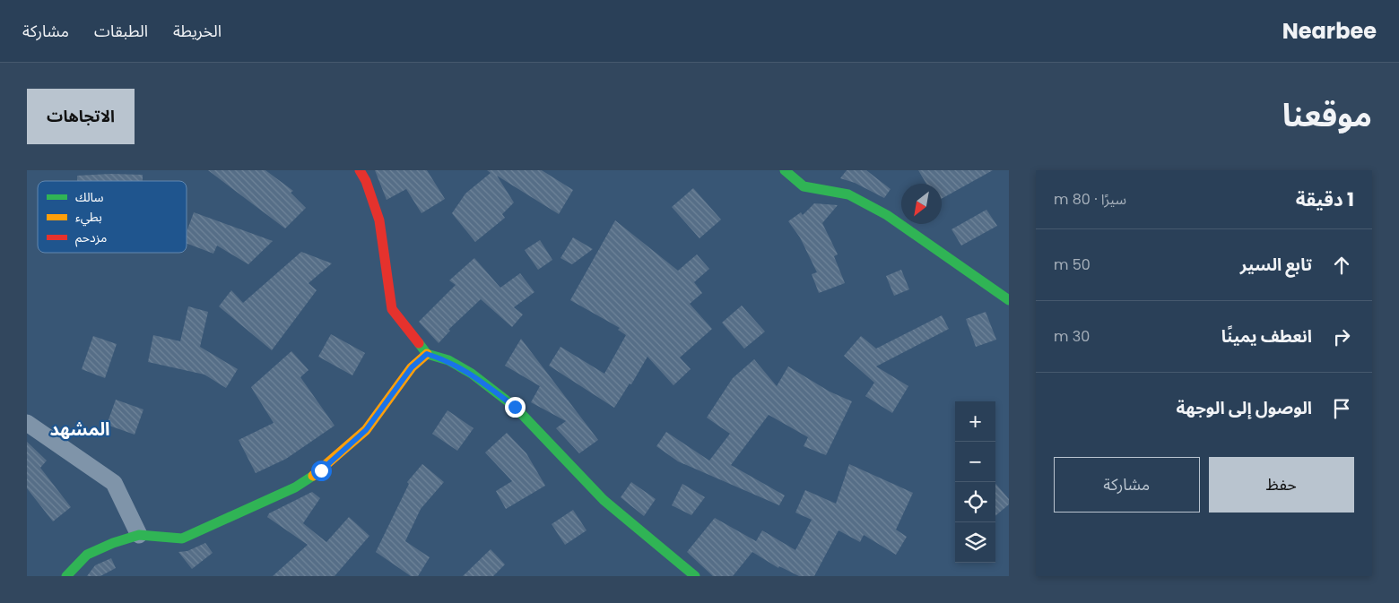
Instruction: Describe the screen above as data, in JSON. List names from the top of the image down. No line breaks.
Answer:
{"districts":["المشهد"],"legend":["سالك","بطيء","مزدحم"],"north":"bottom left","page":{"header":"Nearbee","nav":["الخريطة","الطبقات","مشاركة"],"title":"موقعنا","buttons":["الاتجاهات",["حفظ","مشاركة"]],"heading":["1 دقيقة","سيرًا · 80 m"],"list":[["تابع السير","50 m"],["انعطف يمينًا","30 m"],"الوصول إلى الوجهة"],"map_buttons":["+","−"]}}
